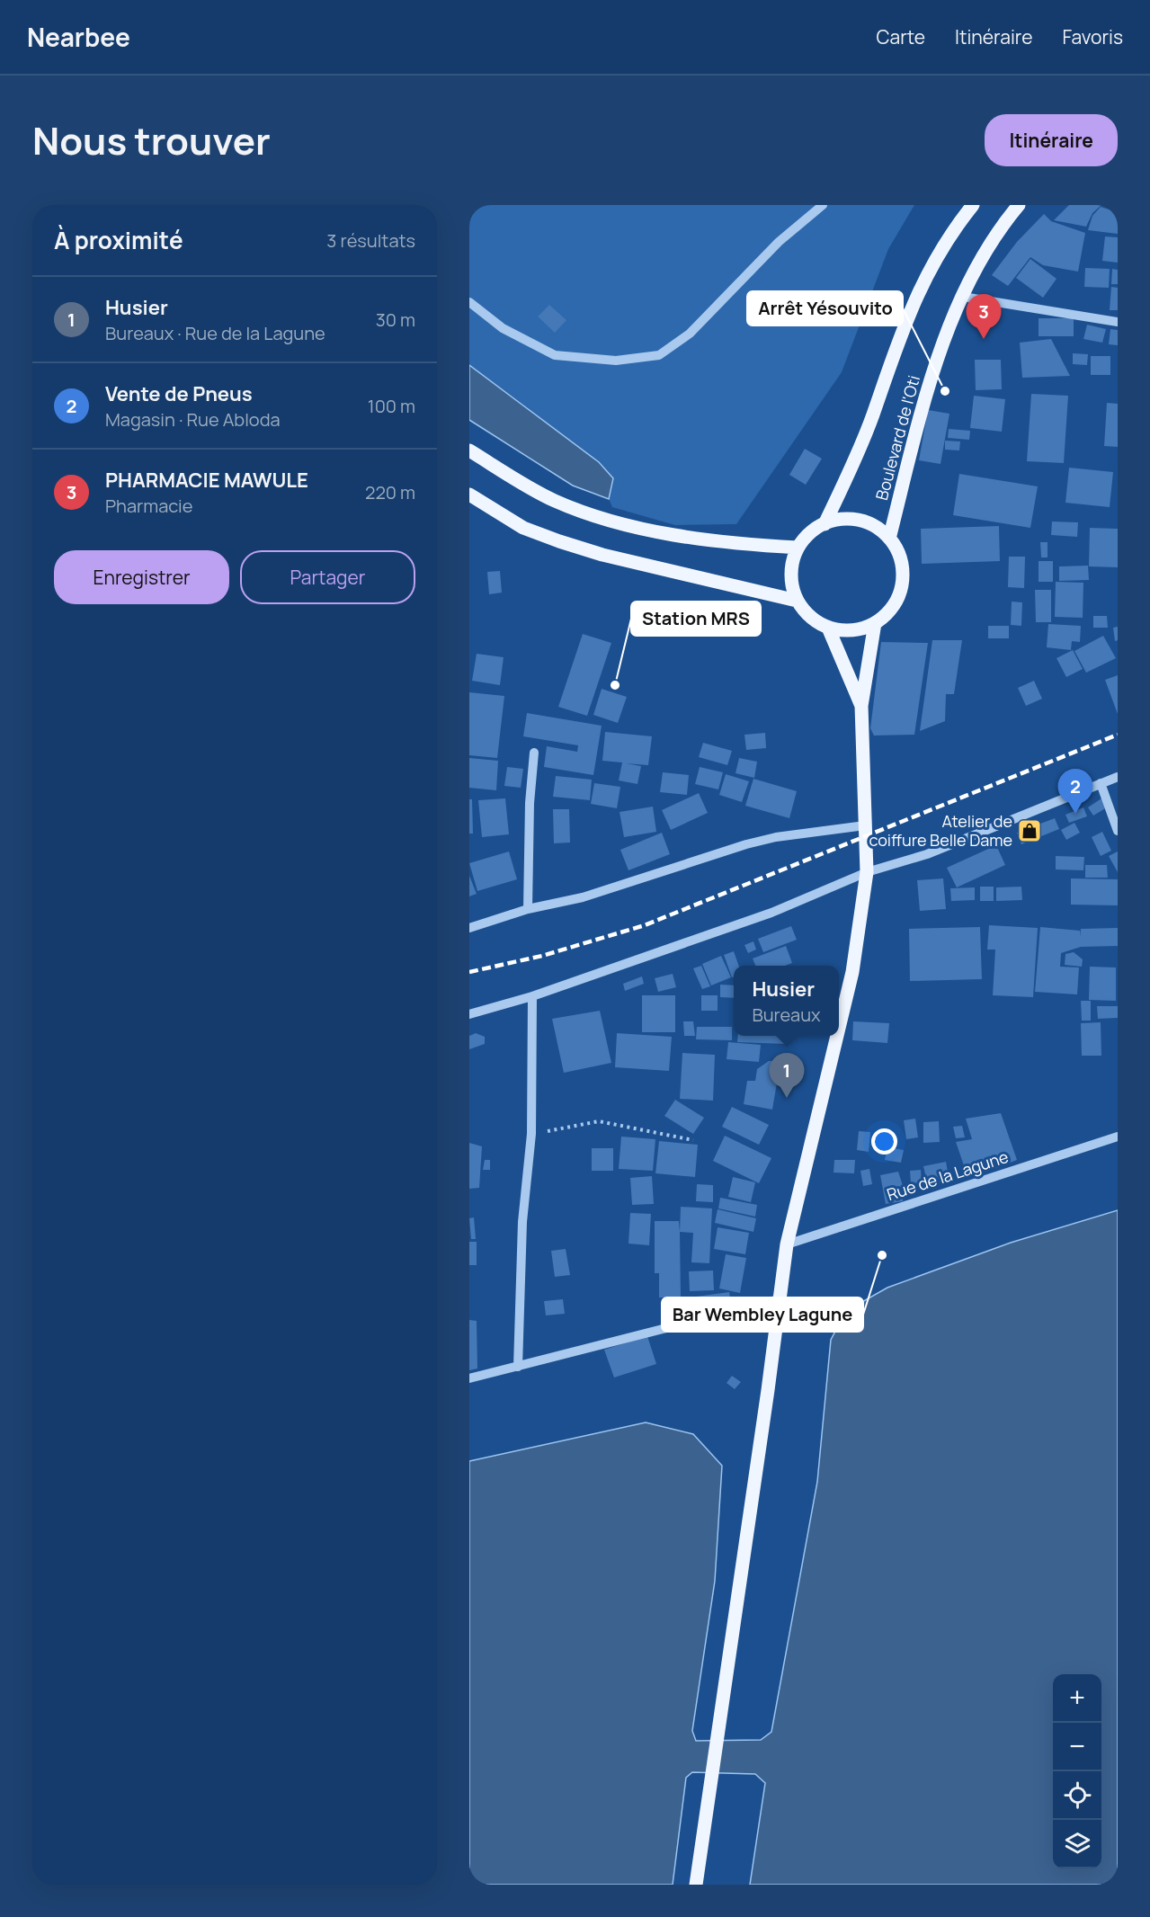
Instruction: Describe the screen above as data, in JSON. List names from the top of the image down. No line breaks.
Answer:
{"streets":{"main road":["Boulevard de l'Oti"],"street":["Rue de la Lagune"]},"places":{"other":["Arrêt Yésouvito","Station MRS","Bar Wembley Lagune"],"shop":["Atelier de coiffure Belle Dame"]},"page":{"header":"Nearbee","nav":["Carte","Itinéraire","Favoris"],"title":"Nous trouver","buttons":["Itinéraire",["Enregistrer","Partager"]],"heading":["À proximité","3 résultats"],"list":[{"mark":"1","name":"Husier","note":"Bureaux · Rue de la Lagune","value":"30 m"},{"mark":"2","name":"Vente de Pneus","note":"Magasin · Rue Abloda","value":"100 m"},{"mark":"3","name":"PHARMACIE MAWULE","note":"Pharmacie","value":"220 m"}],"pins":["3","2","1"],"popup":["Husier","Bureaux"],"map_buttons":["+","−"]}}
